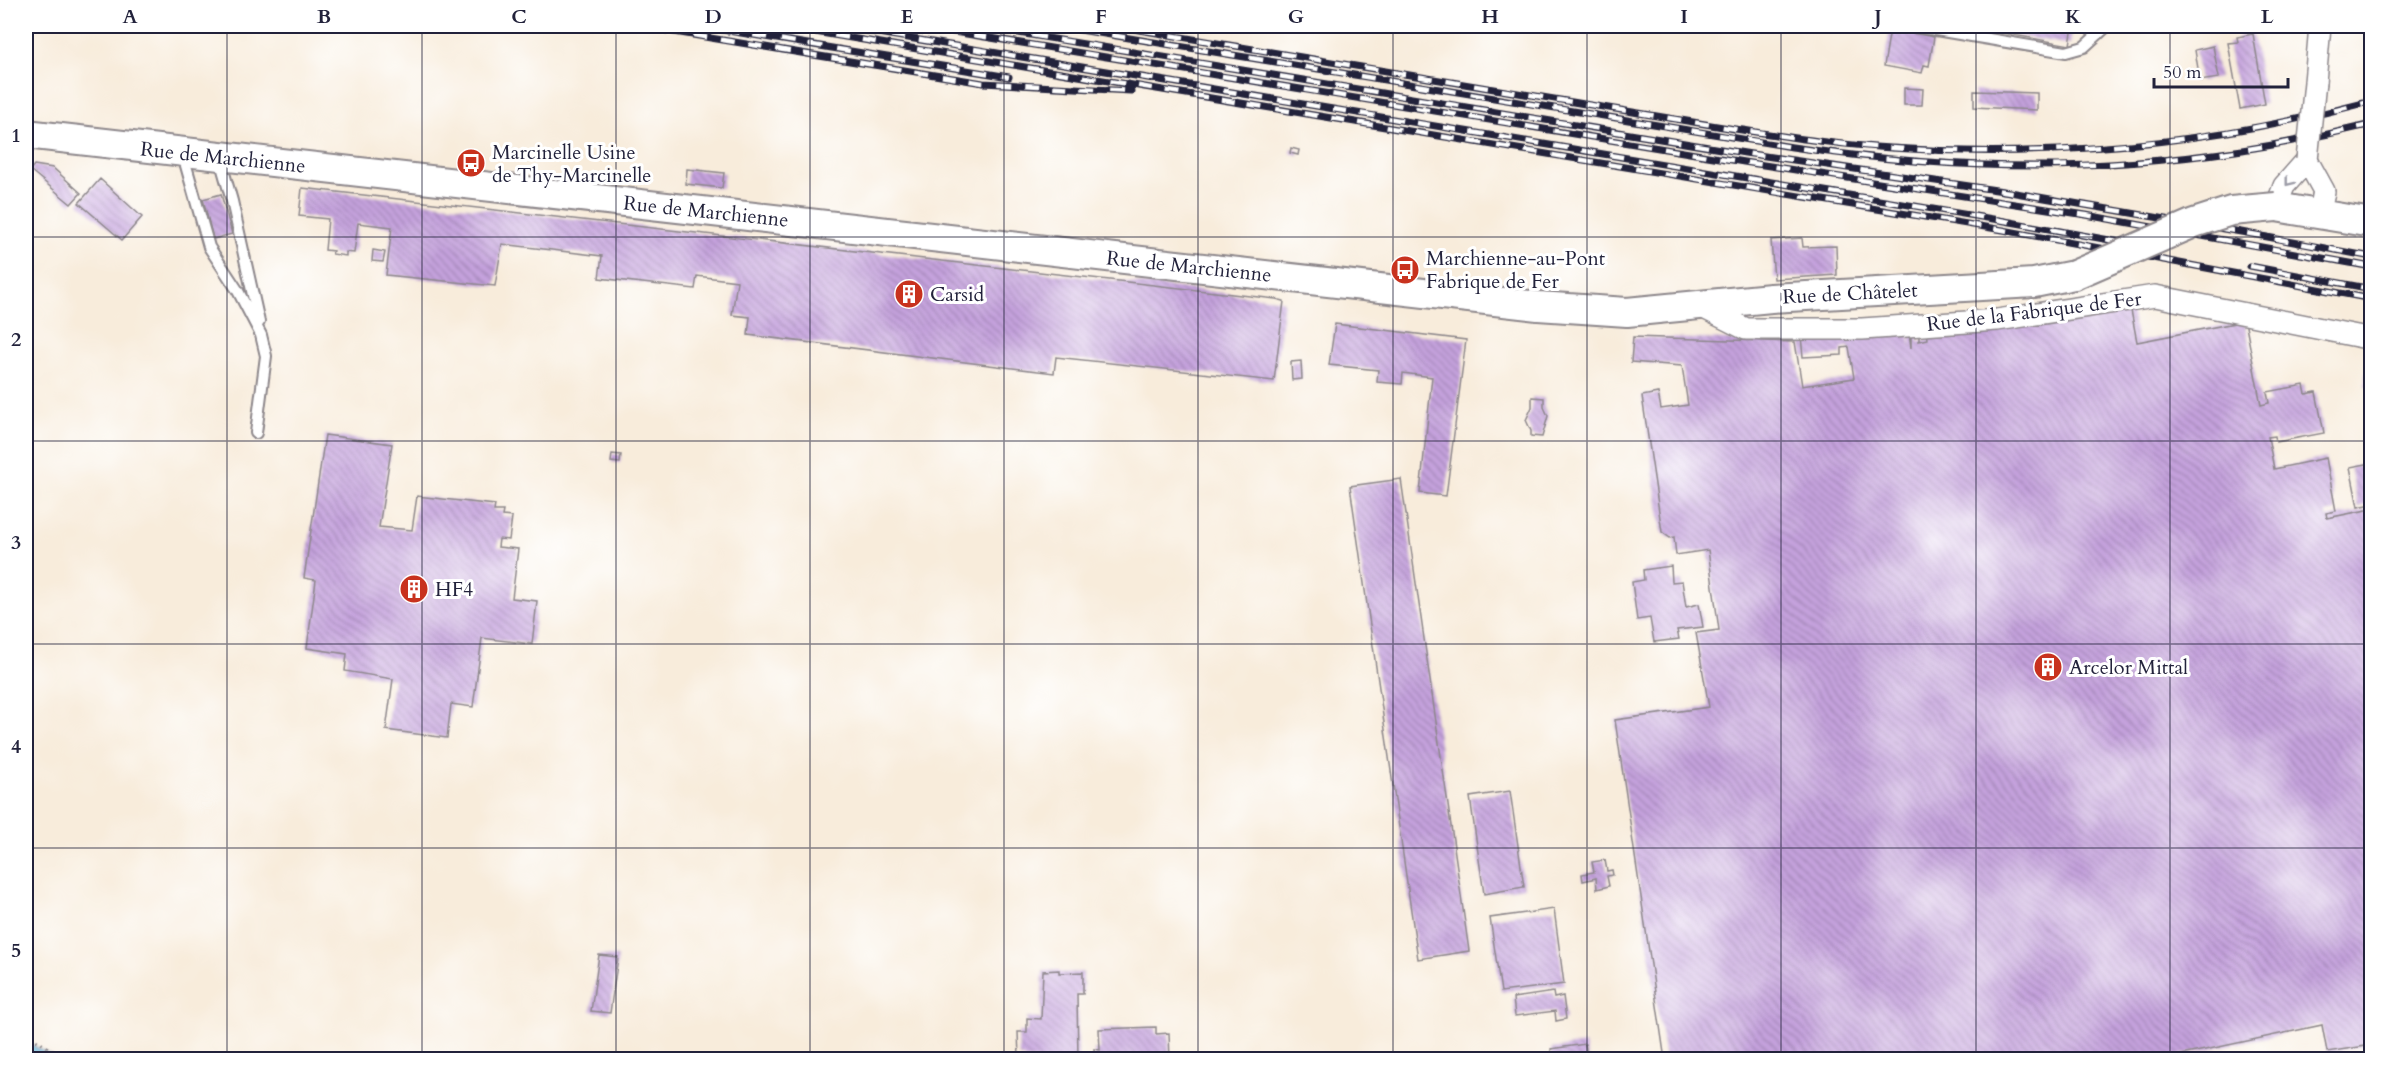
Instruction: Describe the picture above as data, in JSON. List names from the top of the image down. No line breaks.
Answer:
{"streets":{"main road":["Rue de Marchienne","Rue de Châtelet"],"street":["Rue de la Fabrique de Fer"]},"crossings":[["Rue de Marchienne","Rue de Châtelet"],["Rue de Châtelet","Rue de la Fabrique de Fer"]],"places":{"bus stop":["Marcinelle Usine de Thy-Marcinelle","Marchienne-au-Pont Fabrique de Fer"],"building":["Carsid","HF4","Arcelor Mittal"]},"scale_bar":"50 m","grid":{"columns":["A","B","C","D","E","F","G","H","I","J","K","L"],"rows":["1","2","3","4","5"]}}
